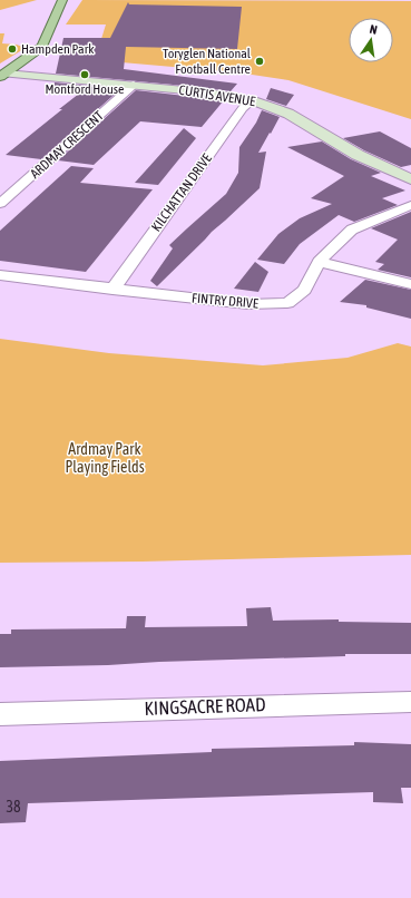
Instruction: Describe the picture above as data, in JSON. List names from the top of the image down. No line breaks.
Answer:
{"streets":{"street":["CURTIS AVENUE","ARDMAY CRESCENT","KILCHATTAN DRIVE","FINTRY DRIVE","KINGSACRE ROAD"]},"crossings":[["CURTIS AVENUE","ARDMAY CRESCENT"],["CURTIS AVENUE","KILCHATTAN DRIVE"],["KILCHATTAN DRIVE","FINTRY DRIVE"]],"parks":["Ardmay Park Playing Fields"],"places":["Hampden Park","Toryglen National Football Centre","Montford House"],"house_numbers":["38"],"north":"top"}
